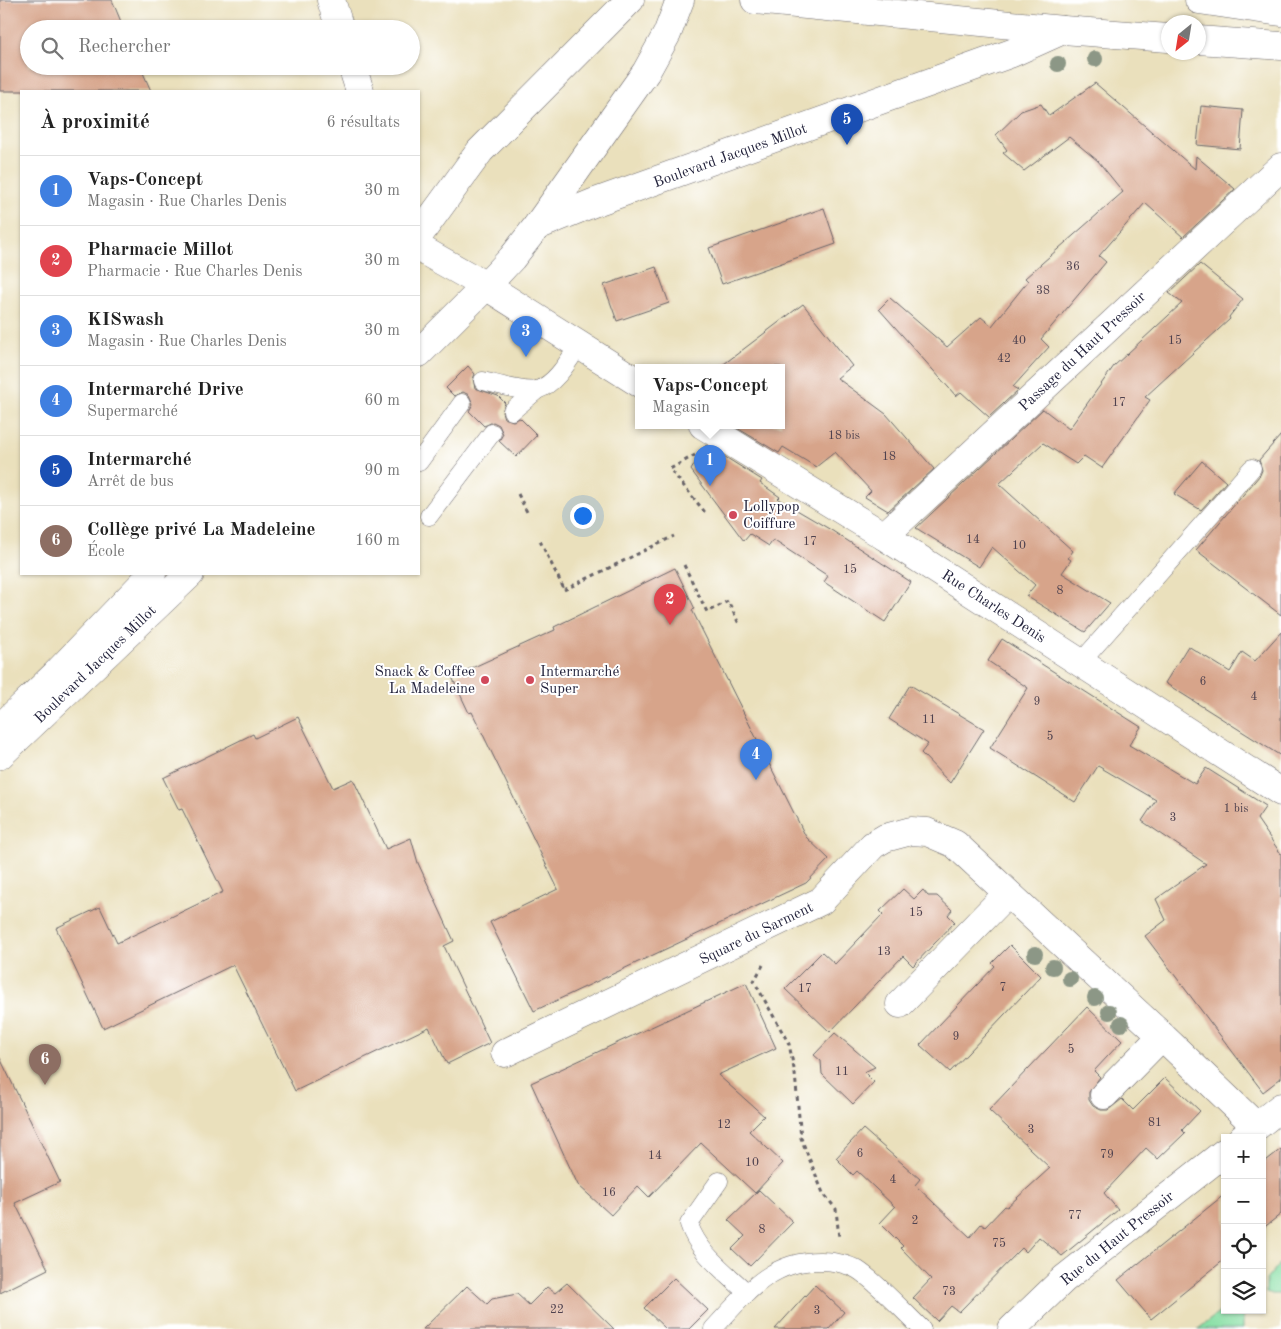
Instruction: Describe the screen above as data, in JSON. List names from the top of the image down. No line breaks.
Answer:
{"streets":{"street":["Boulevard Jacques Millot","Passage du Haut Pressoir","Rue Charles Denis","Square du Sarment","Rue du Haut Pressoir"]},"crossings":[["Passage du Haut Pressoir","Rue Charles Denis"]],"places":["Lollypop Coiffure","Snack & Coffee La Madeleine","Intermarché Super"],"house_numbers":["36","38","40","15","42","17","18 bis","18","14","17","10","15","8","6","4","9","11","5","1 bis","3","15","13","7","17","9","5","11","81","12","3","6","79","14","10","4","16","77","2","8","75","73","22","3"],"north":"bottom left","page":{"search":"Rechercher","heading":["À proximité","6 résultats"],"pins":["5","3","1","2","4","6"],"list":[{"mark":"1","name":"Vaps-Concept","note":"Magasin · Rue Charles Denis","value":"30 m"},{"mark":"2","name":"Pharmacie Millot","note":"Pharmacie · Rue Charles Denis","value":"30 m"},{"mark":"3","name":"KISwash","note":"Magasin · Rue Charles Denis","value":"30 m"},{"mark":"4","name":"Intermarché Drive","note":"Supermarché","value":"60 m"},{"mark":"5","name":"Intermarché","note":"Arrêt de bus","value":"90 m"},{"mark":"6","name":"Collège privé La Madeleine","note":"École","value":"160 m"}],"popup":["Vaps-Concept","Magasin"],"map_buttons":["+","−"]}}
